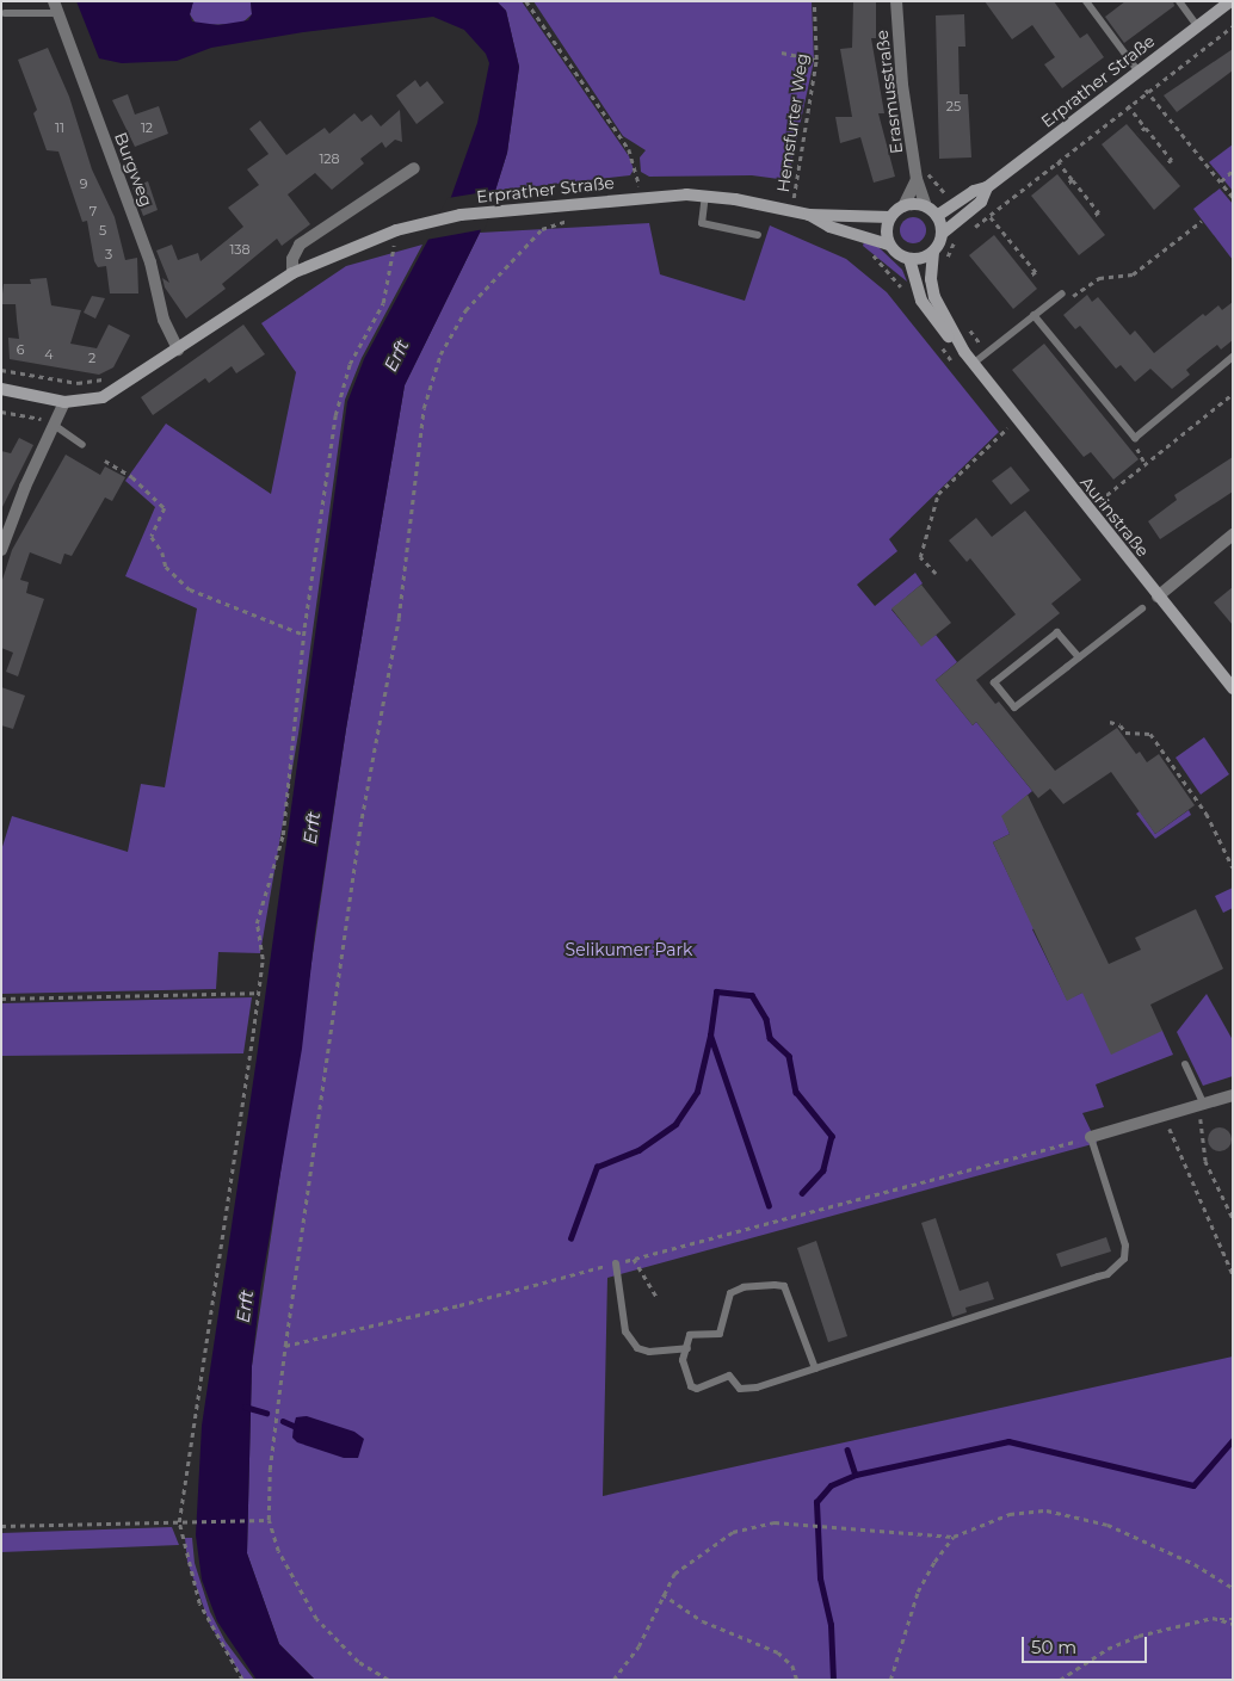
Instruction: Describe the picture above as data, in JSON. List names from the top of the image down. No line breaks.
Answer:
{"streets":{"main road":["Erprather Straße","Aurinstraße"],"street":["Erasmusstraße","Burgweg"],"path":["Hemsfurter Weg"]},"crossings":[["Erprather Straße","Erasmusstraße"],["Erprather Straße","Hemsfurter Weg"],["Erprather Straße","Burgweg"],["Erprather Straße","Aurinstraße"],["Erasmusstraße","Aurinstraße"]],"water":["Erft"],"parks":["Selikumer Park"],"house_numbers":["25","11","12","128","9","7","5","138","3","6","4","2"],"scale_bar":"50 m"}
